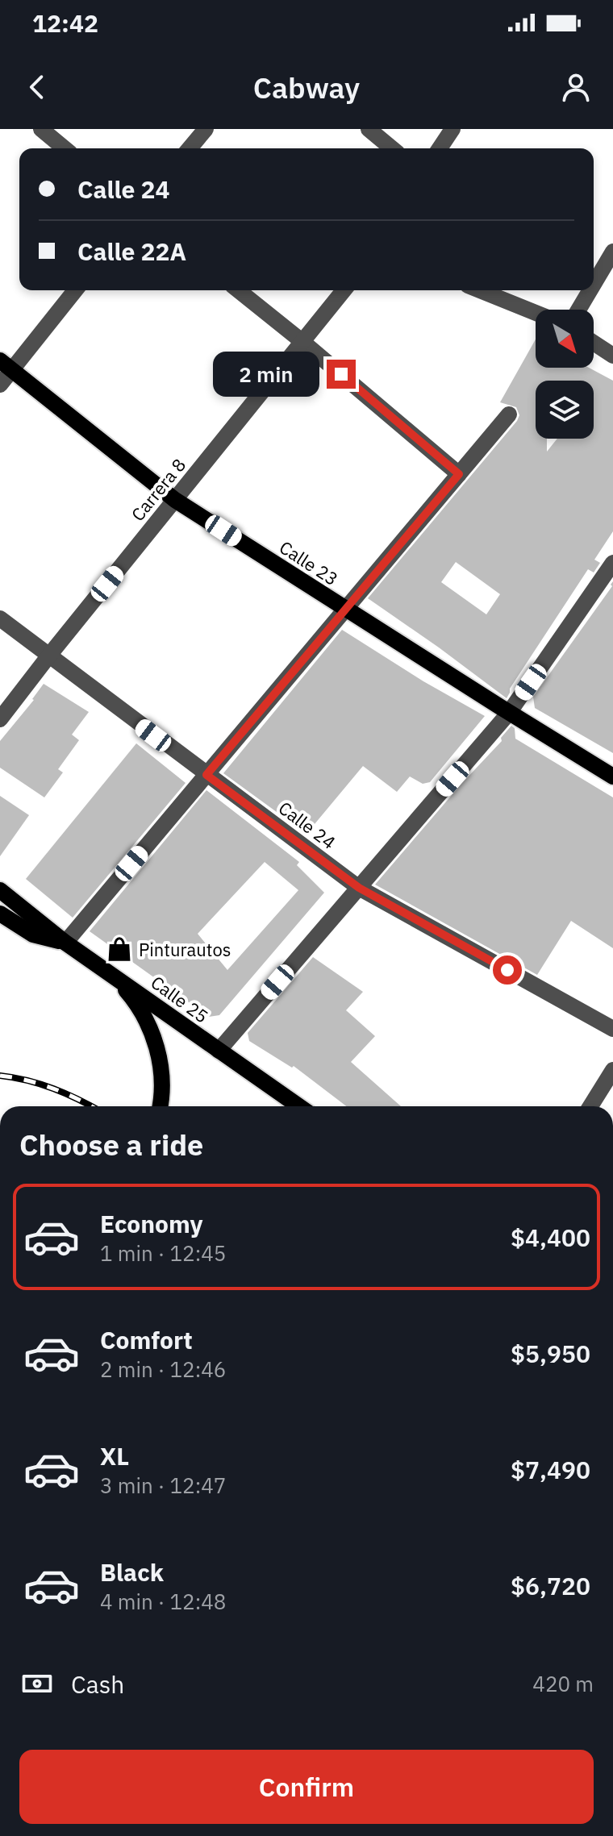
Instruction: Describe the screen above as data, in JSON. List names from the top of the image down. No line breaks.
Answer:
{"streets":{"main road":["Calle 23","Calle 25"],"street":["Carrera 8","Calle 24"]},"crossings":[["Carrera 8","Calle 23"],["Carrera 8","Calle 24"]],"places":{"shop":["Pinturautos"]},"north":"bottom right","page":{"status":"12:42","header":"Cabway","banner":["Calle 24","Calle 22A"],"bubble":"2 min","heading":"Choose a ride","list":[{"name":"Economy","note":"1 min · 12:45","value":"$4,400"},{"name":"Comfort","note":"2 min · 12:46","value":"$5,950"},{"name":"XL","note":"3 min · 12:47","value":"$7,490"},{"name":"Black","note":"4 min · 12:48","value":"$6,720"}],"pay":["Cash","420 m"],"buttons":"Confirm"}}
